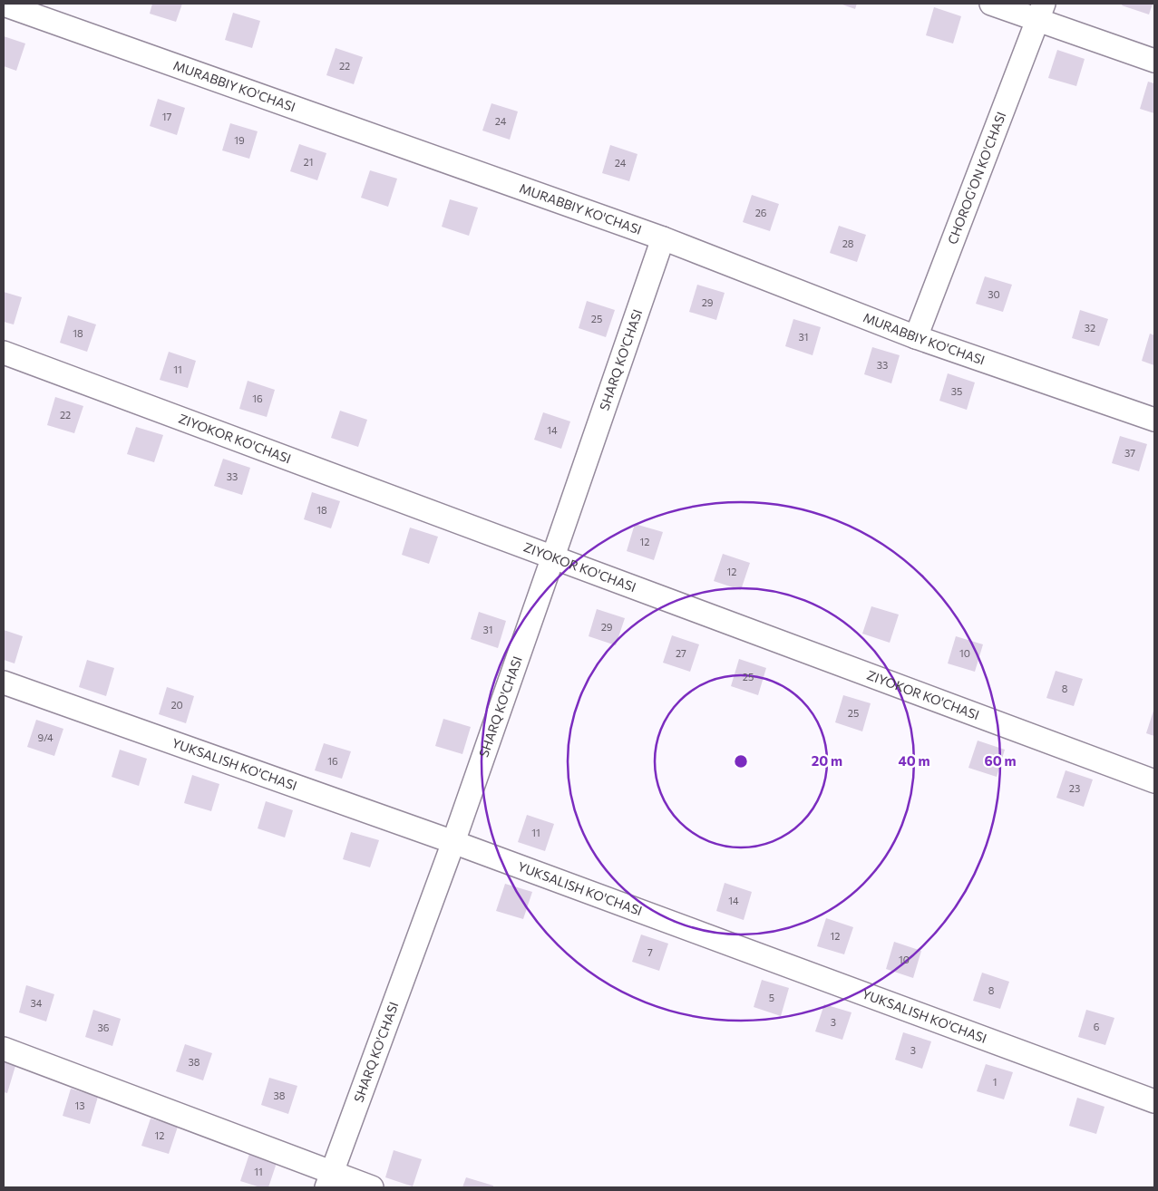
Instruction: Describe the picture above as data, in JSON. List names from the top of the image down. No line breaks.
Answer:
{"streets":{"street":["MURABBIY KO'CHASI","CHOROG'ON KO'CHASI","SHARQ KO'CHASI","ZIYOKOR KO'CHASI","YUKSALISH KO'CHASI"]},"crossings":[["MURABBIY KO'CHASI","CHOROG'ON KO'CHASI"],["MURABBIY KO'CHASI","SHARQ KO'CHASI"],["SHARQ KO'CHASI","ZIYOKOR KO'CHASI"],["SHARQ KO'CHASI","YUKSALISH KO'CHASI"]],"house_numbers":["22","17","24","19","21","24","26","28","30","29","25","32","18","31","33","11","35","16","22","14","37","33","18","12","12","29","31","27","10","25","8","20","25","9/4","16","23","11","14","12","7","10","8","5","34","3","6","36","3","38","1","38","13","12","11"],"rings":["20 m","40 m","60 m"]}
